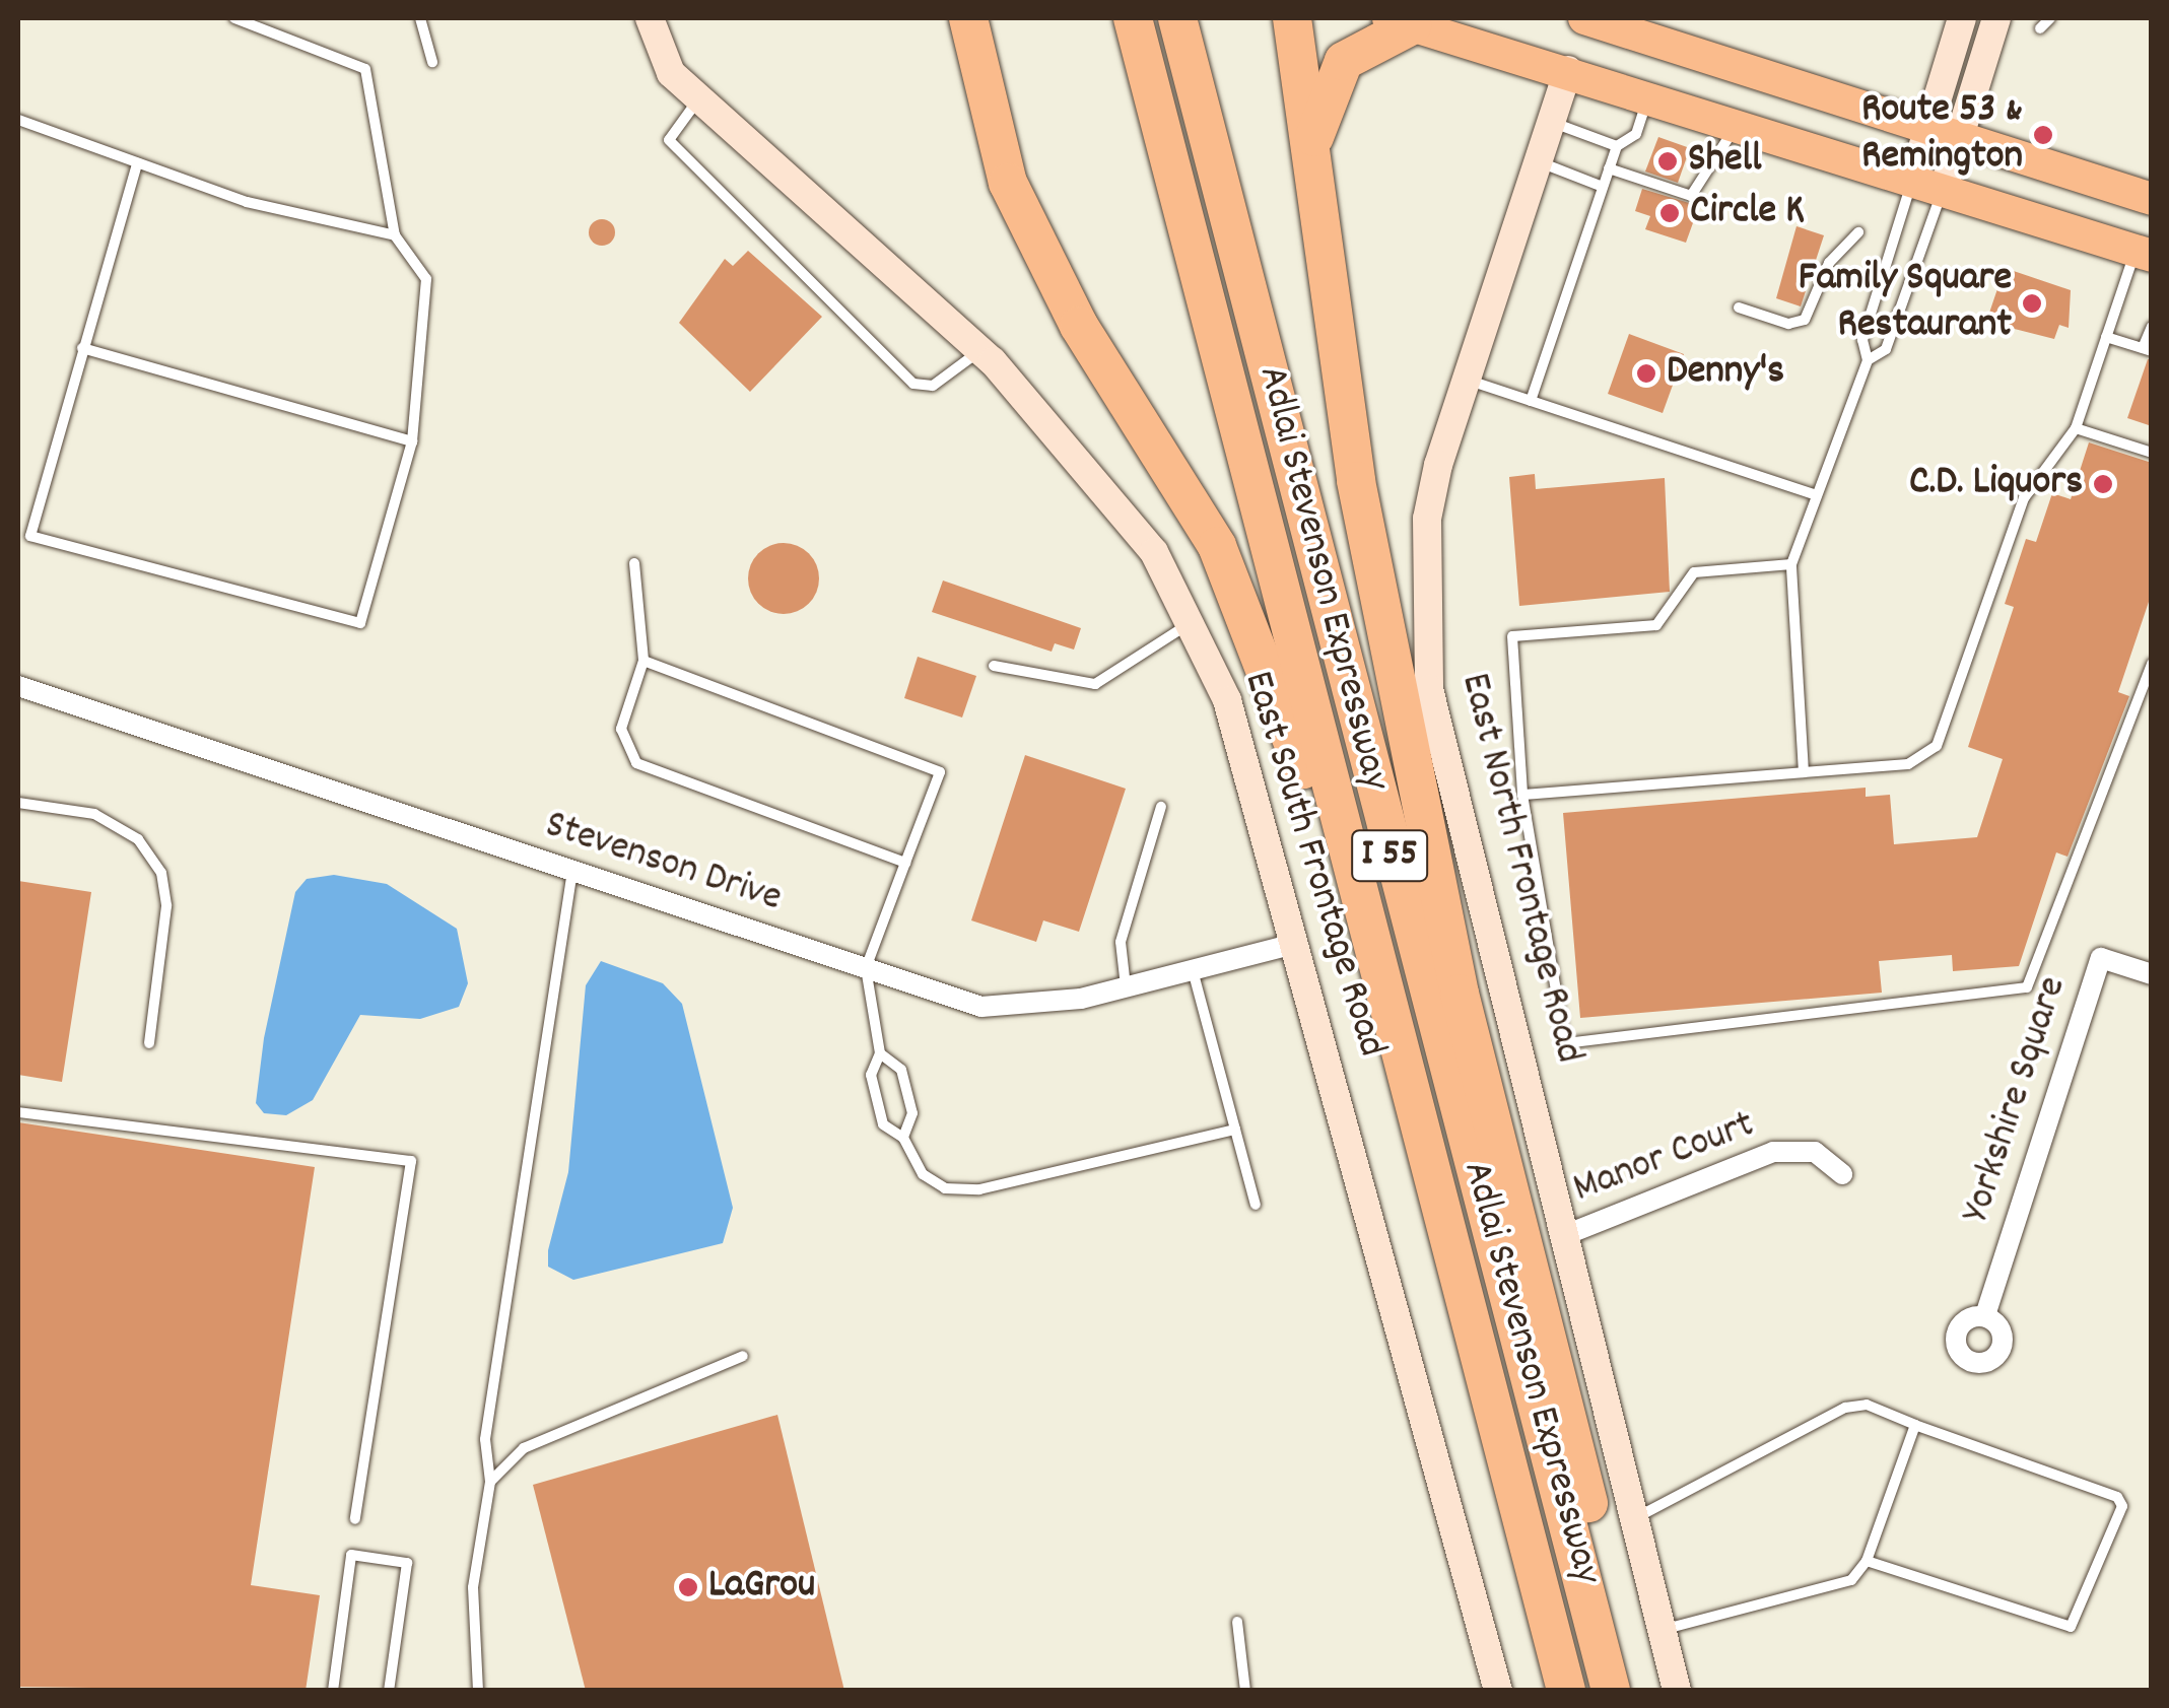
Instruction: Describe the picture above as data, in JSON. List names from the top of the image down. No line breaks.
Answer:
{"streets":{"highway":["Adlai Stevenson Expressway","I 55"],"street":["Stevenson Drive","East South Frontage Road","East North Frontage Road","Yorkshire Square","Manor Court"]},"crossings":[["Stevenson Drive","East South Frontage Road"],["East North Frontage Road","Manor Court"]],"places":["Route 53 & Remington","Shell","Circle K","Family Square Restaurant","Denny's","C.D. Liquors","LaGrou"]}
